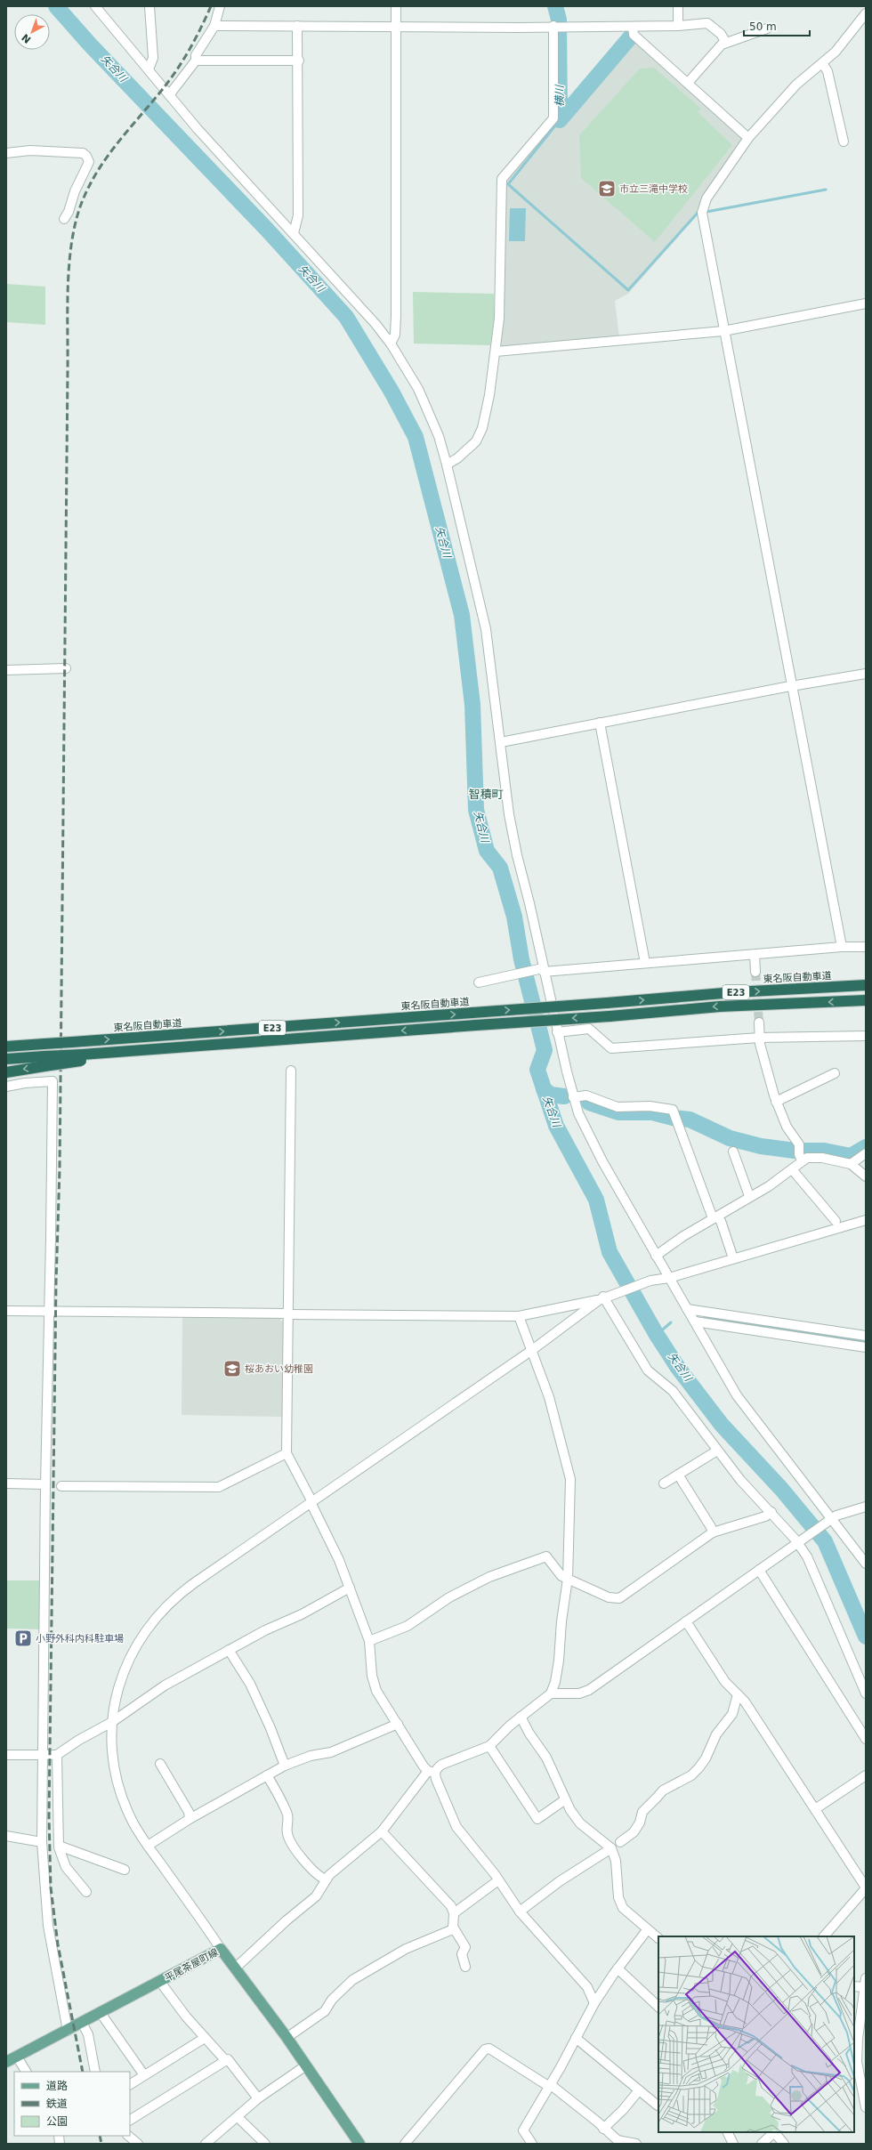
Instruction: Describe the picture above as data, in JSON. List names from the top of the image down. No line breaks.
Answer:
{"streets":{"highway":["東名阪自動車道","E23"],"main road":["平尾茶屋町線"]},"districts":["智積町"],"water":["矢合川","横川"],"places":{"school or university":["市立三滝中学校","桜あおい幼稚園"],"parking":["小野外科内科駐車場"]},"legend":["道路","鉄道","公園"],"scale_bar":"50 m","north":"bottom left"}
